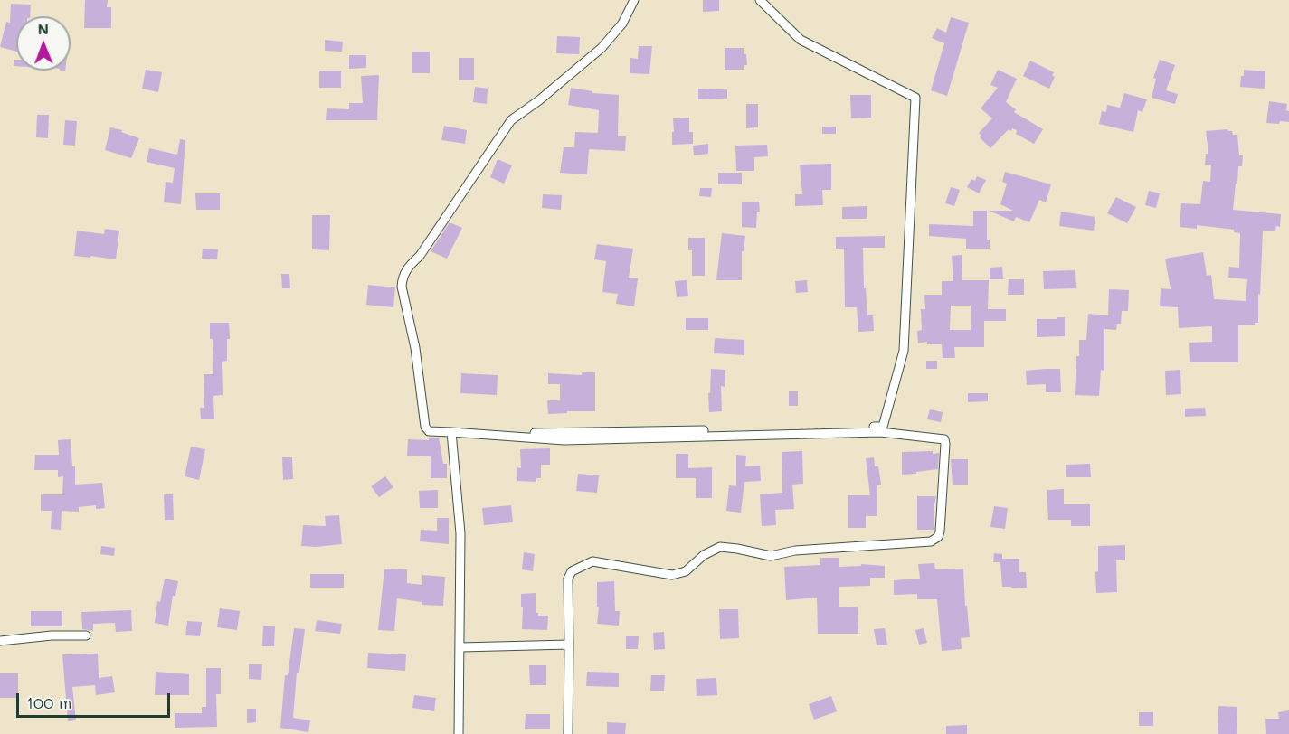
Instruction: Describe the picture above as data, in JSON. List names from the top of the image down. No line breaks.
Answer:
{"scale_bar":"100 m","north":"top"}
